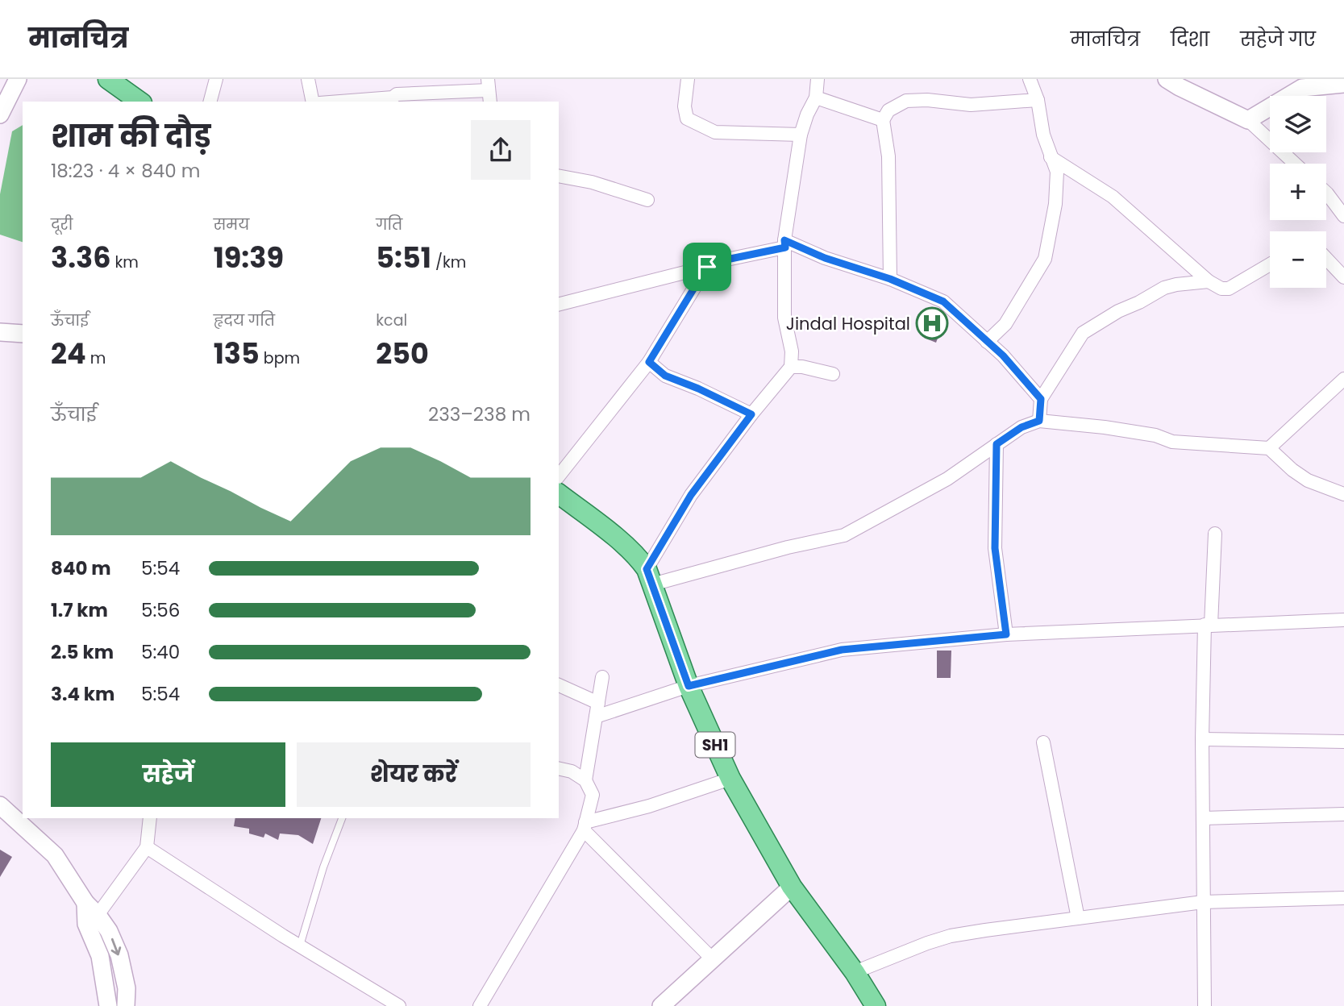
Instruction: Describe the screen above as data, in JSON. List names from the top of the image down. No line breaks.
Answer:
{"streets":{"main road":["SH1"]},"places":{"hospital":["Jindal Hospital"]},"page":{"header":"मानचित्र","nav":["मानचित्र","दिशा","सहेजे गए"],"map_buttons":["+","−"],"heading":["शाम की दौड़","18:23 · 4 × 840 m"],"stats":[["दूरी","3.36 km"],["समय","19:39"],["गति","5:51 /km"],["ऊँचाई","24 m"],["हृदय गति","135 bpm"],["kcal","250"]],"chart":["ऊँचाई","233–238 m"],"list":[{"name":"840 m","note":"5:54"},{"name":"1.7 km","note":"5:56"},{"name":"2.5 km","note":"5:40"},{"name":"3.4 km","note":"5:54"}],"buttons":["सहेजें","शेयर करें"]}}
